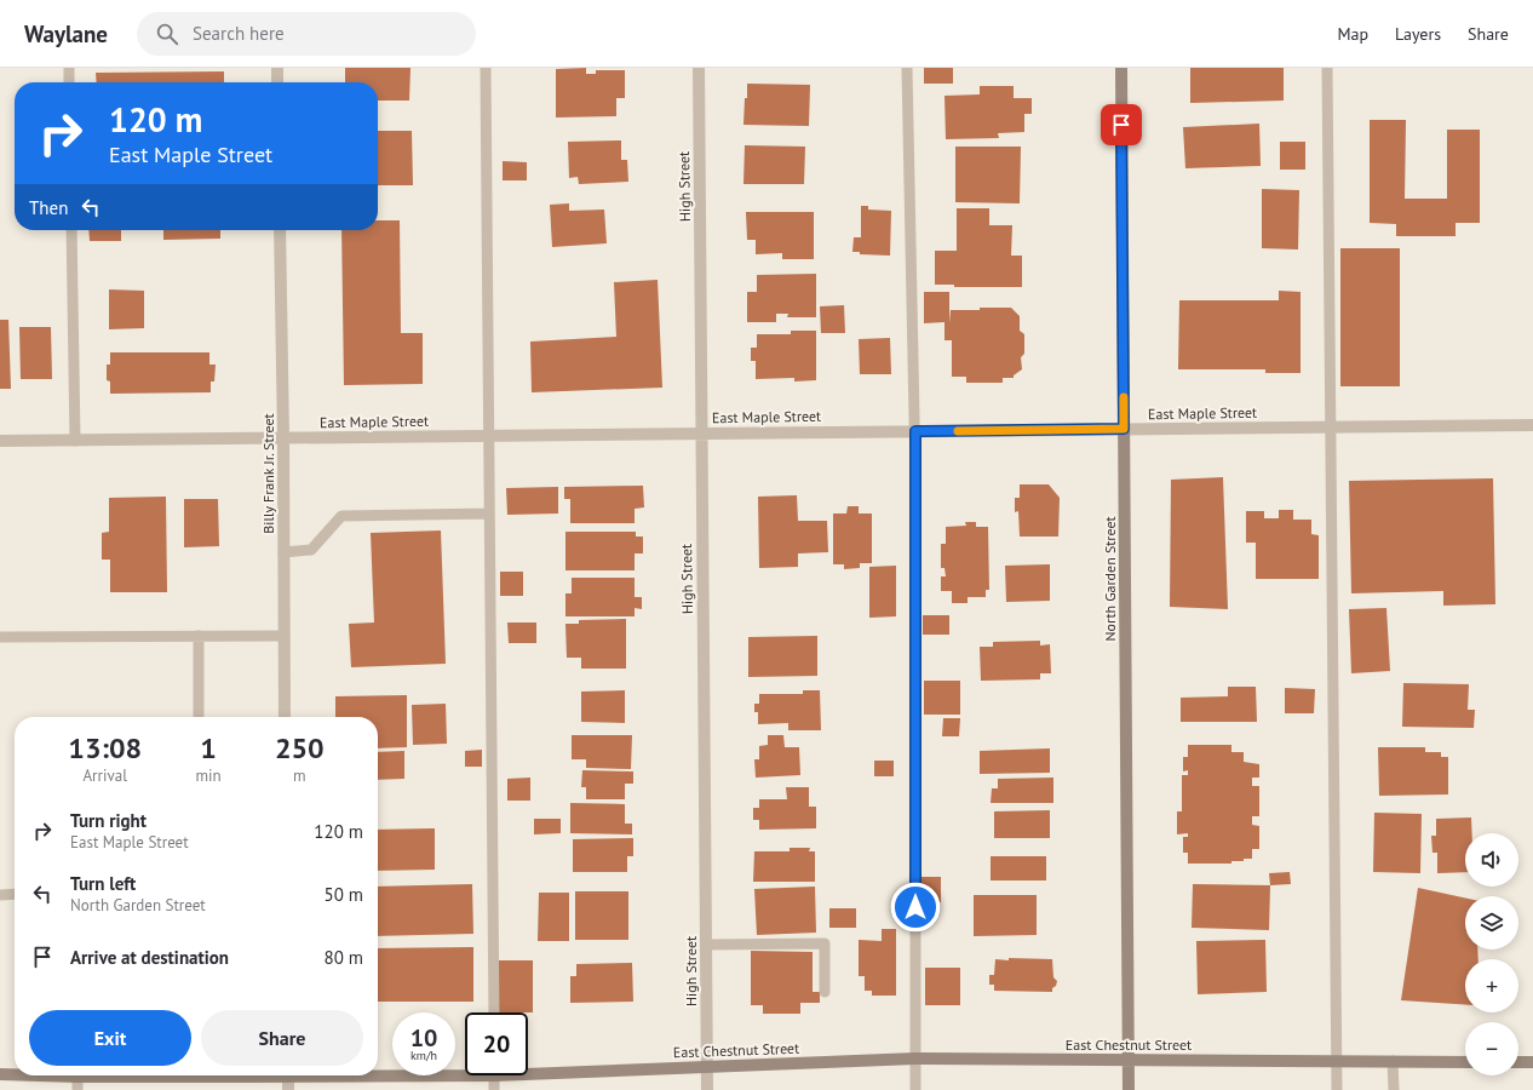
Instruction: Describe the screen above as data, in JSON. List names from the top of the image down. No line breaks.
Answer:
{"streets":{"main road":["North Garden Street","East Chestnut Street"],"street":["High Street","East Maple Street","Billy Frank Jr. Street"]},"crossings":[["High Street","East Maple Street"],["High Street","East Chestnut Street"],["East Maple Street","Billy Frank Jr. Street"],["East Maple Street","North Garden Street"],["North Garden Street","East Chestnut Street"]],"page":{"header":"Waylane","search":"Search here","nav":["Map","Layers","Share"],"turn":["120 m","East Maple Street"],"then":"Then","eta":["13:08","Arrival","1","min","250","m"],"list":[{"name":"Turn right","note":"East Maple Street","value":"120 m"},{"name":"Turn left","note":"North Garden Street","value":"50 m"},{"name":"Arrive at destination","value":"80 m"}],"map_buttons":["+","−"],"buttons":["Exit","Share"],"speed":"10 km/h","limit":"20"}}
